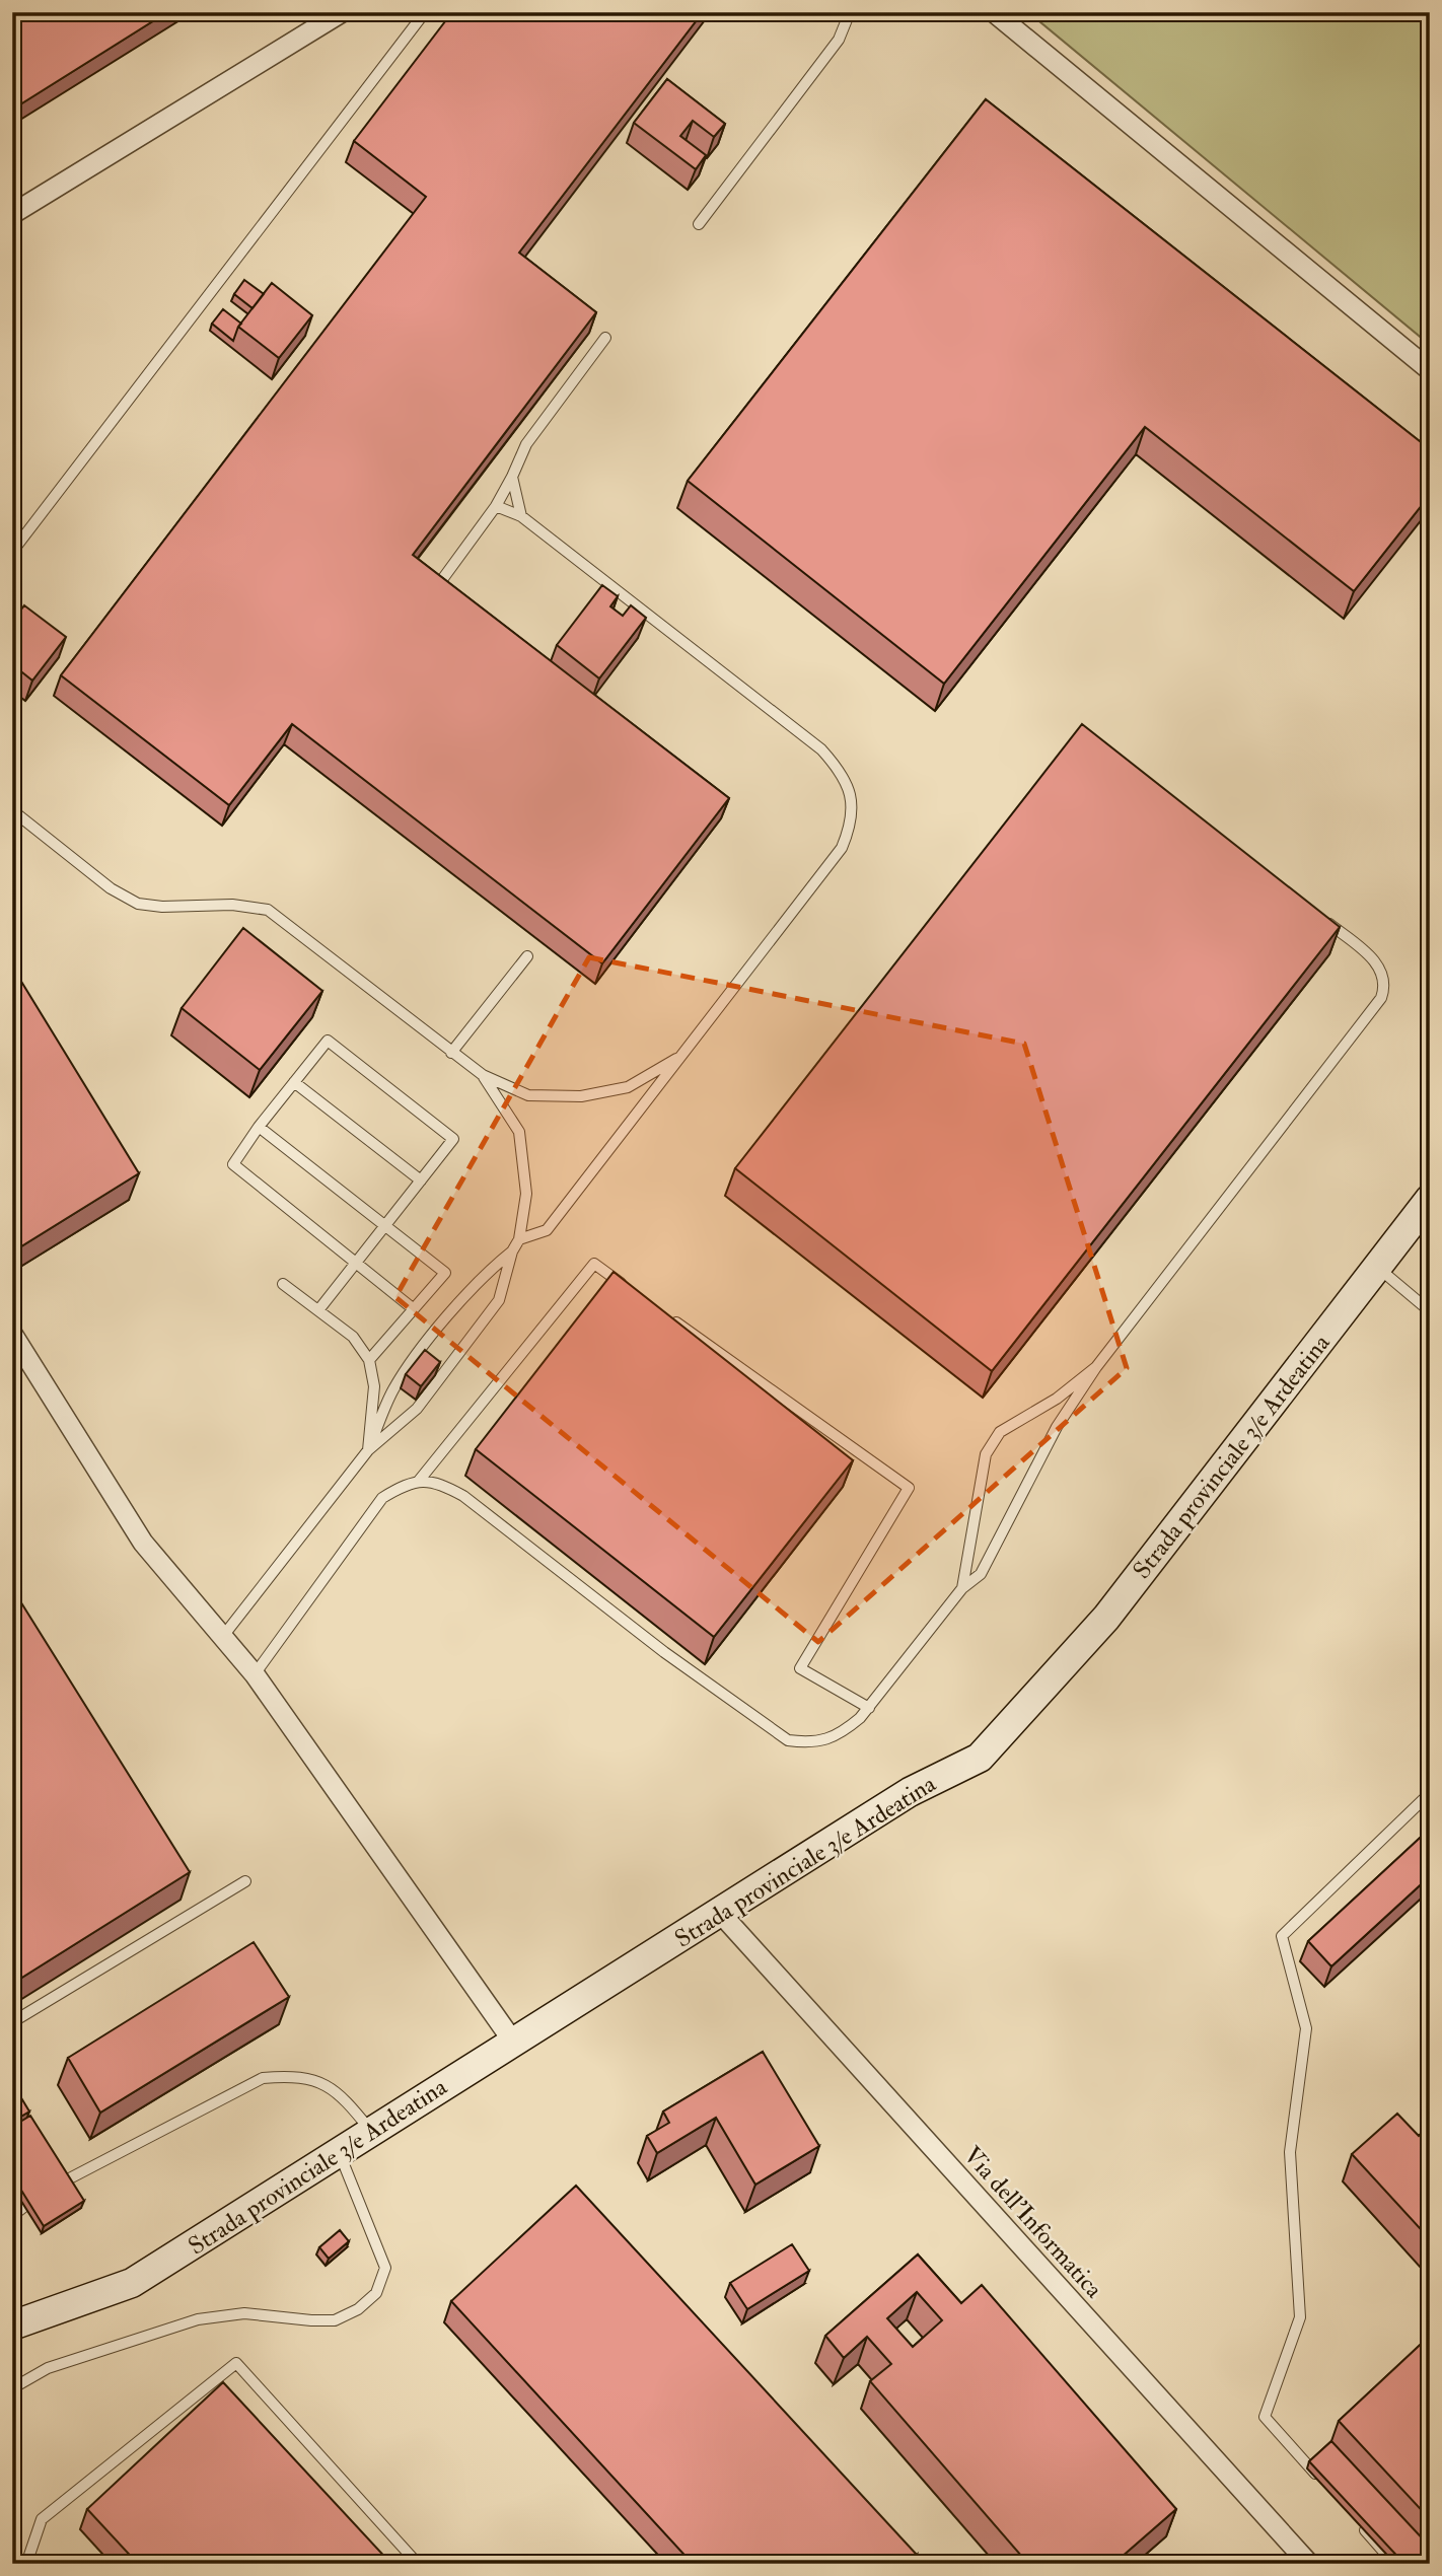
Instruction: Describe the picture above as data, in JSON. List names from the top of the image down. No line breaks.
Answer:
{"streets":{"main road":["Strada provinciale 3/e Ardeatina"],"street":["Via dell'Informatica"]},"crossings":[["Strada provinciale 3/e Ardeatina","Via dell'Informatica"]]}
